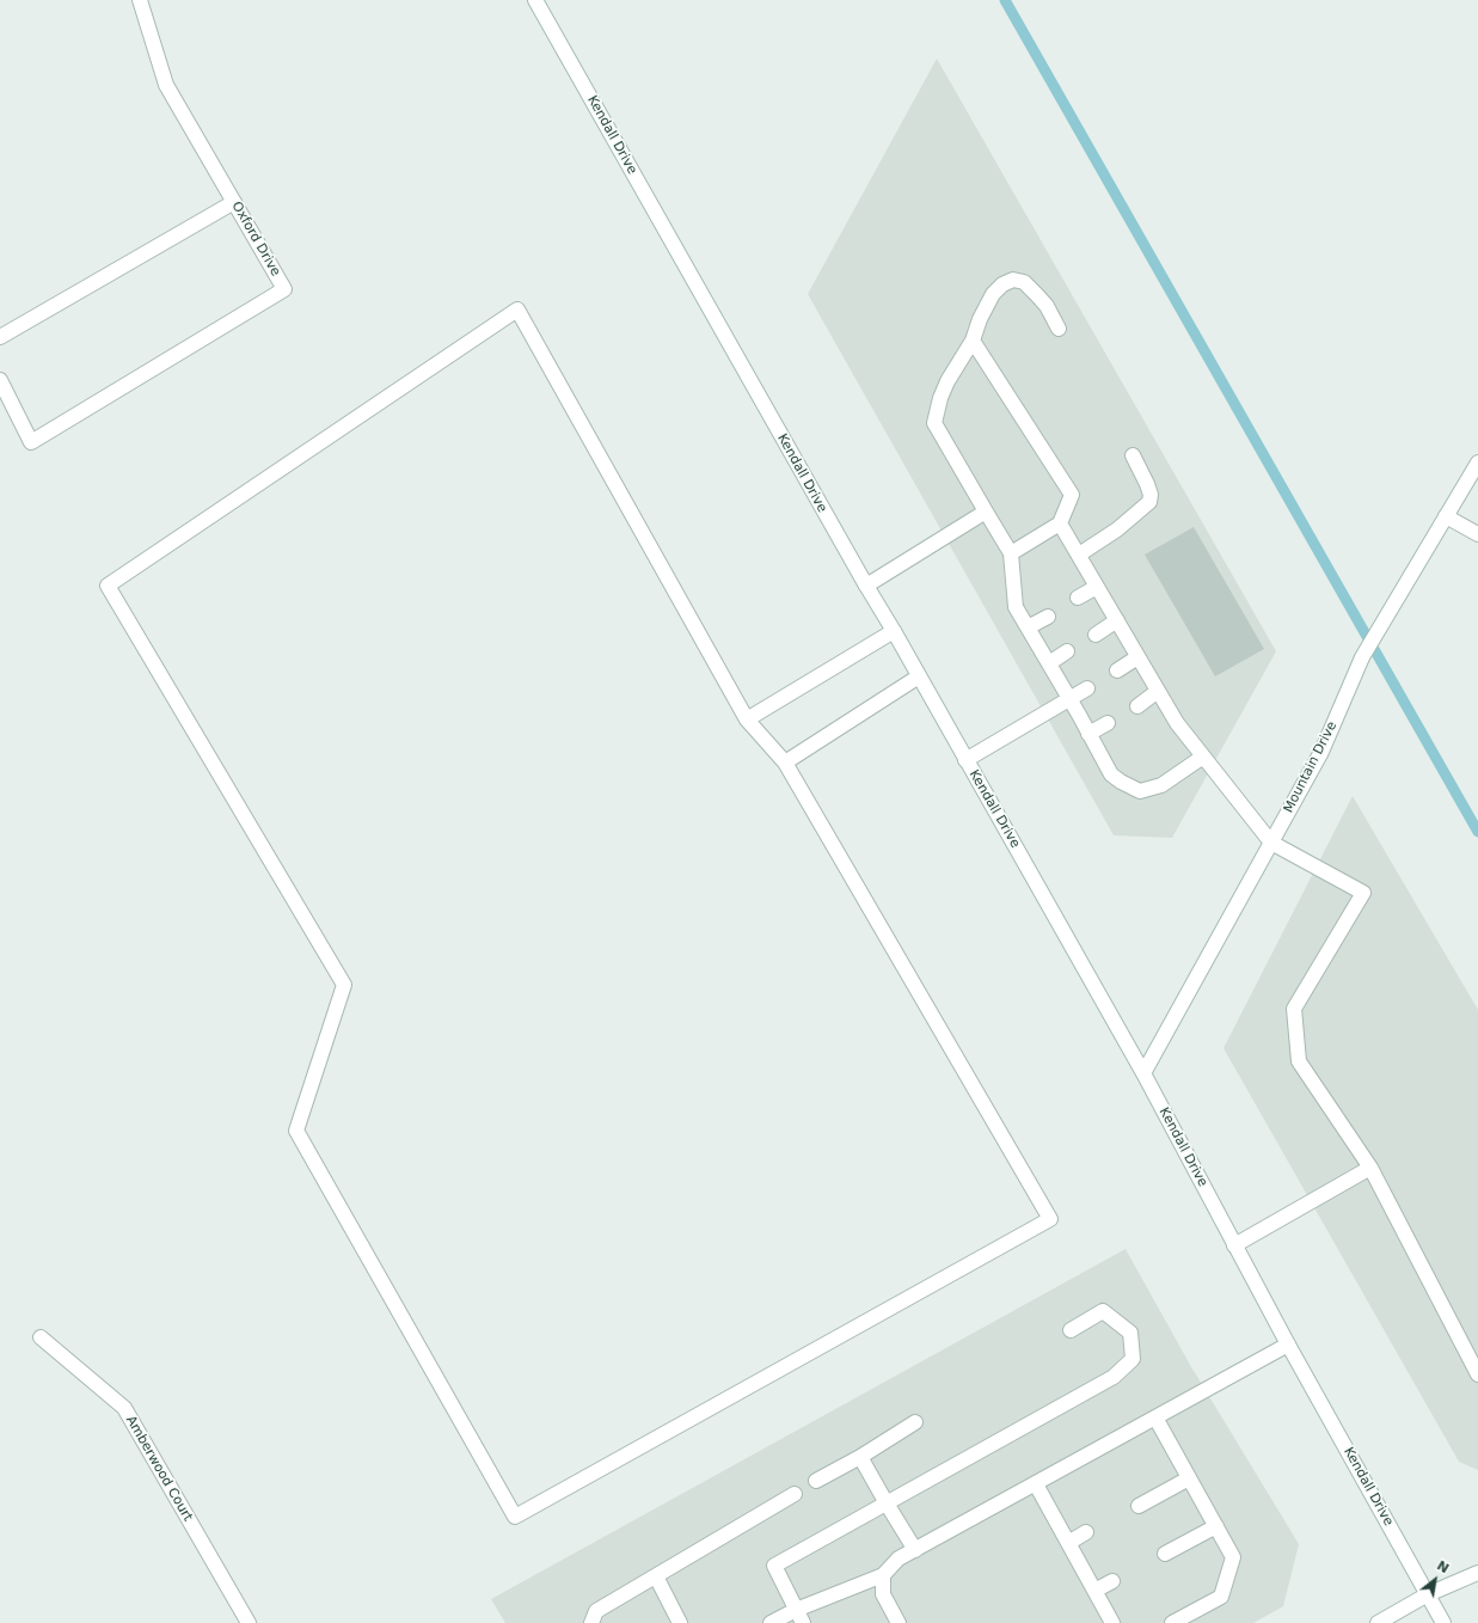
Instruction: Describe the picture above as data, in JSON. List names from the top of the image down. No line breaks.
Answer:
{"streets":{"street":["Kendall Drive","Oxford Drive","Mountain Drive","Amberwood Court"]},"crossings":[["Kendall Drive","Mountain Drive"]],"north":"top right"}
